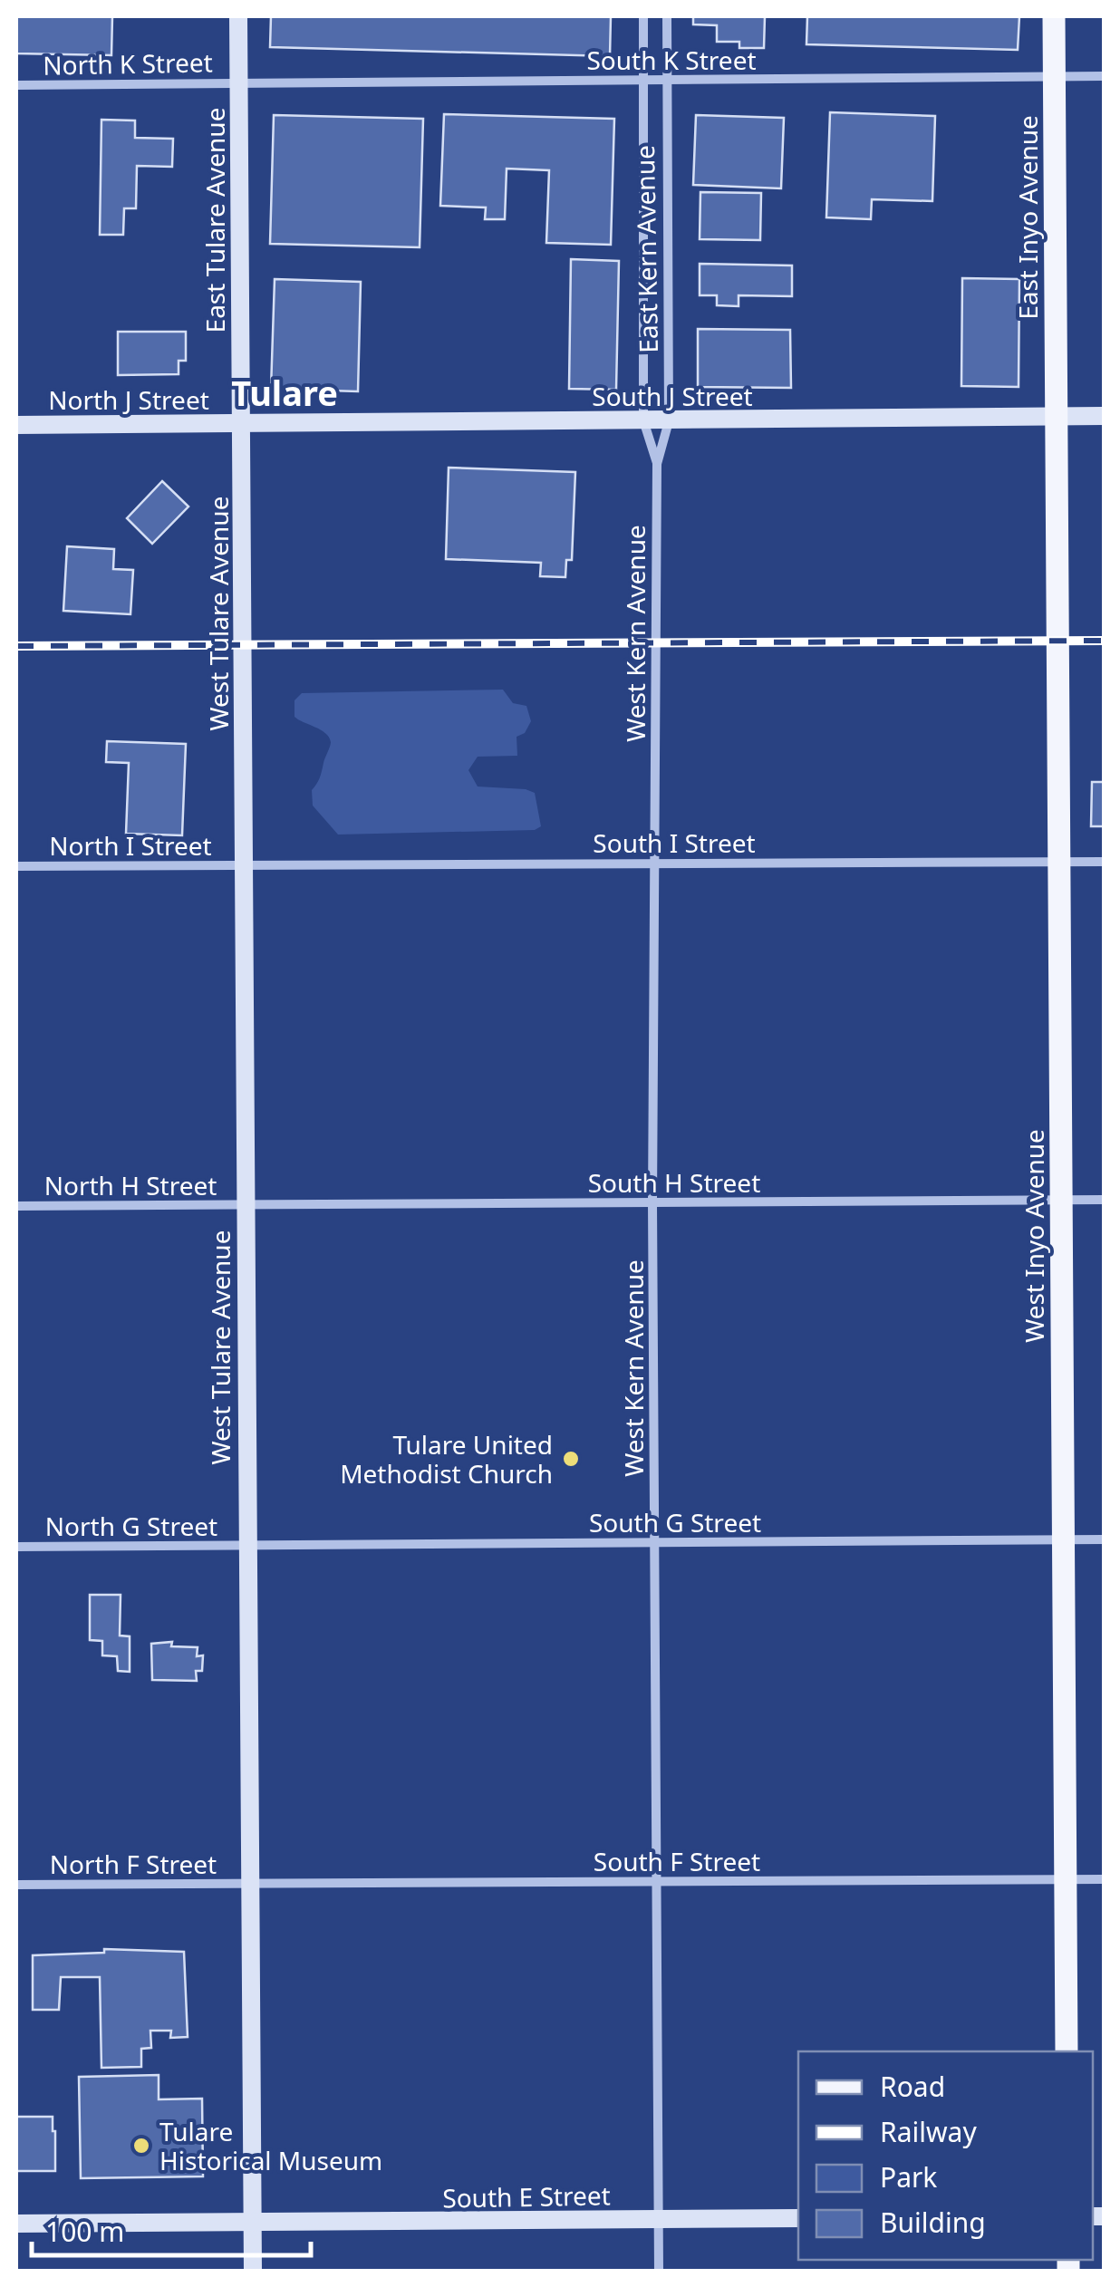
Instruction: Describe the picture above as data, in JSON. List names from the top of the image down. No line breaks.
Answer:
{"streets":{"main road":["East Inyo Avenue","East Tulare Avenue","South J Street","North J Street","West Tulare Avenue","West Inyo Avenue","South E Street"],"street":["South K Street","North K Street","East Kern Avenue","West Kern Avenue","South I Street","North I Street","South H Street","North H Street","South G Street","North G Street","South F Street","North F Street"]},"crossings":[["South K Street","North K Street"],["South K Street","East Inyo Avenue"],["South K Street","East Tulare Avenue"],["South K Street","East Kern Avenue"],["North K Street","East Tulare Avenue"],["East Inyo Avenue","South J Street"],["East Inyo Avenue","West Inyo Avenue"],["East Tulare Avenue","South J Street"],["East Tulare Avenue","North J Street"],["East Tulare Avenue","West Tulare Avenue"],["East Kern Avenue","South J Street"],["East Kern Avenue","West Kern Avenue"],["South J Street","North J Street"],["South J Street","West Tulare Avenue"],["South J Street","West Inyo Avenue"],["North J Street","West Tulare Avenue"],["West Tulare Avenue","South I Street"],["West Tulare Avenue","North I Street"],["West Tulare Avenue","South H Street"],["West Tulare Avenue","North H Street"],["West Tulare Avenue","South G Street"],["West Tulare Avenue","North G Street"],["West Tulare Avenue","South F Street"],["West Tulare Avenue","North F Street"],["West Tulare Avenue","South E Street"],["West Kern Avenue","South I Street"],["West Kern Avenue","South H Street"],["West Kern Avenue","South G Street"],["West Kern Avenue","South F Street"],["West Kern Avenue","South E Street"],["South I Street","North I Street"],["South I Street","West Inyo Avenue"],["South H Street","North H Street"],["South H Street","West Inyo Avenue"],["West Inyo Avenue","South G Street"],["West Inyo Avenue","South F Street"],["South G Street","North G Street"],["South F Street","North F Street"]],"districts":["Tulare"],"places":["Tulare United Methodist Church","Tulare Historical Museum"],"legend":["Road","Railway","Park","Building"],"scale_bar":"100 m"}
